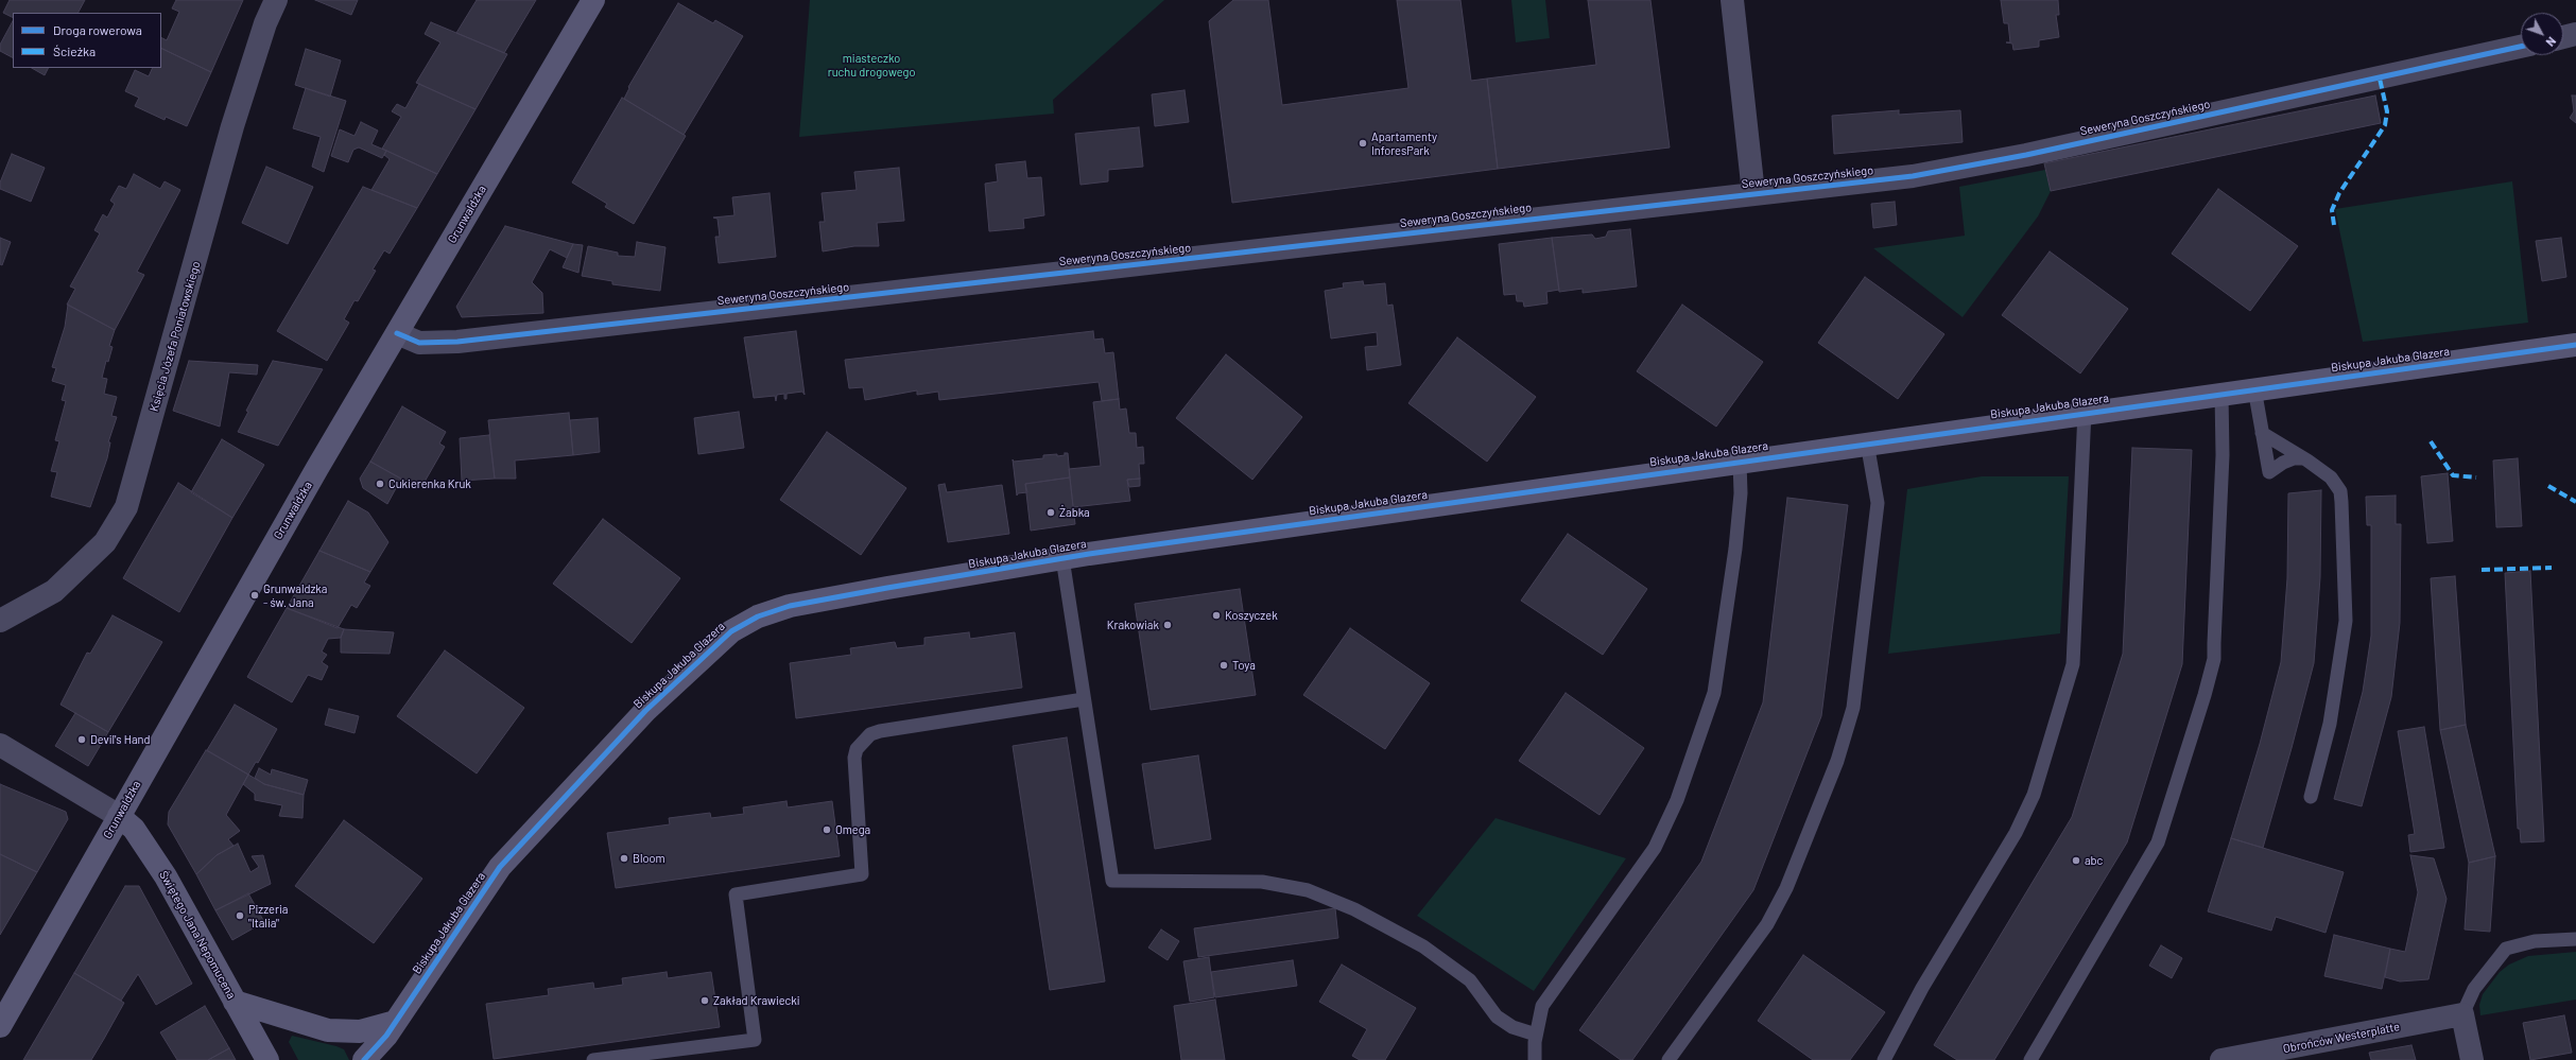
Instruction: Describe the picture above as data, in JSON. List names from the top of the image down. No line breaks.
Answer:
{"streets":{"street":["Seweryna Goszczyńskiego","Grunwaldzka","Księcia Józefa Poniatowskiego","Biskupa Jakuba Glazera","Świętego Jana Nepomucena","Obrońców Westerplatte"]},"crossings":[["Seweryna Goszczyńskiego","Grunwaldzka"],["Grunwaldzka","Świętego Jana Nepomucena"]],"parks":["miasteczko ruchu drogowego"],"places":["Apartamenty InforesPark","Cukierenka Kruk","Żabka","Grunwaldzka - św. Jana","Koszyczek","Krakowiak","Toya","Devil's Hand","Omega","Bloom","abc","Pizzeria \"Italia\"","Zakład Krawiecki"],"legend":["Droga rowerowa","Ścieżka"],"north":"bottom right"}
